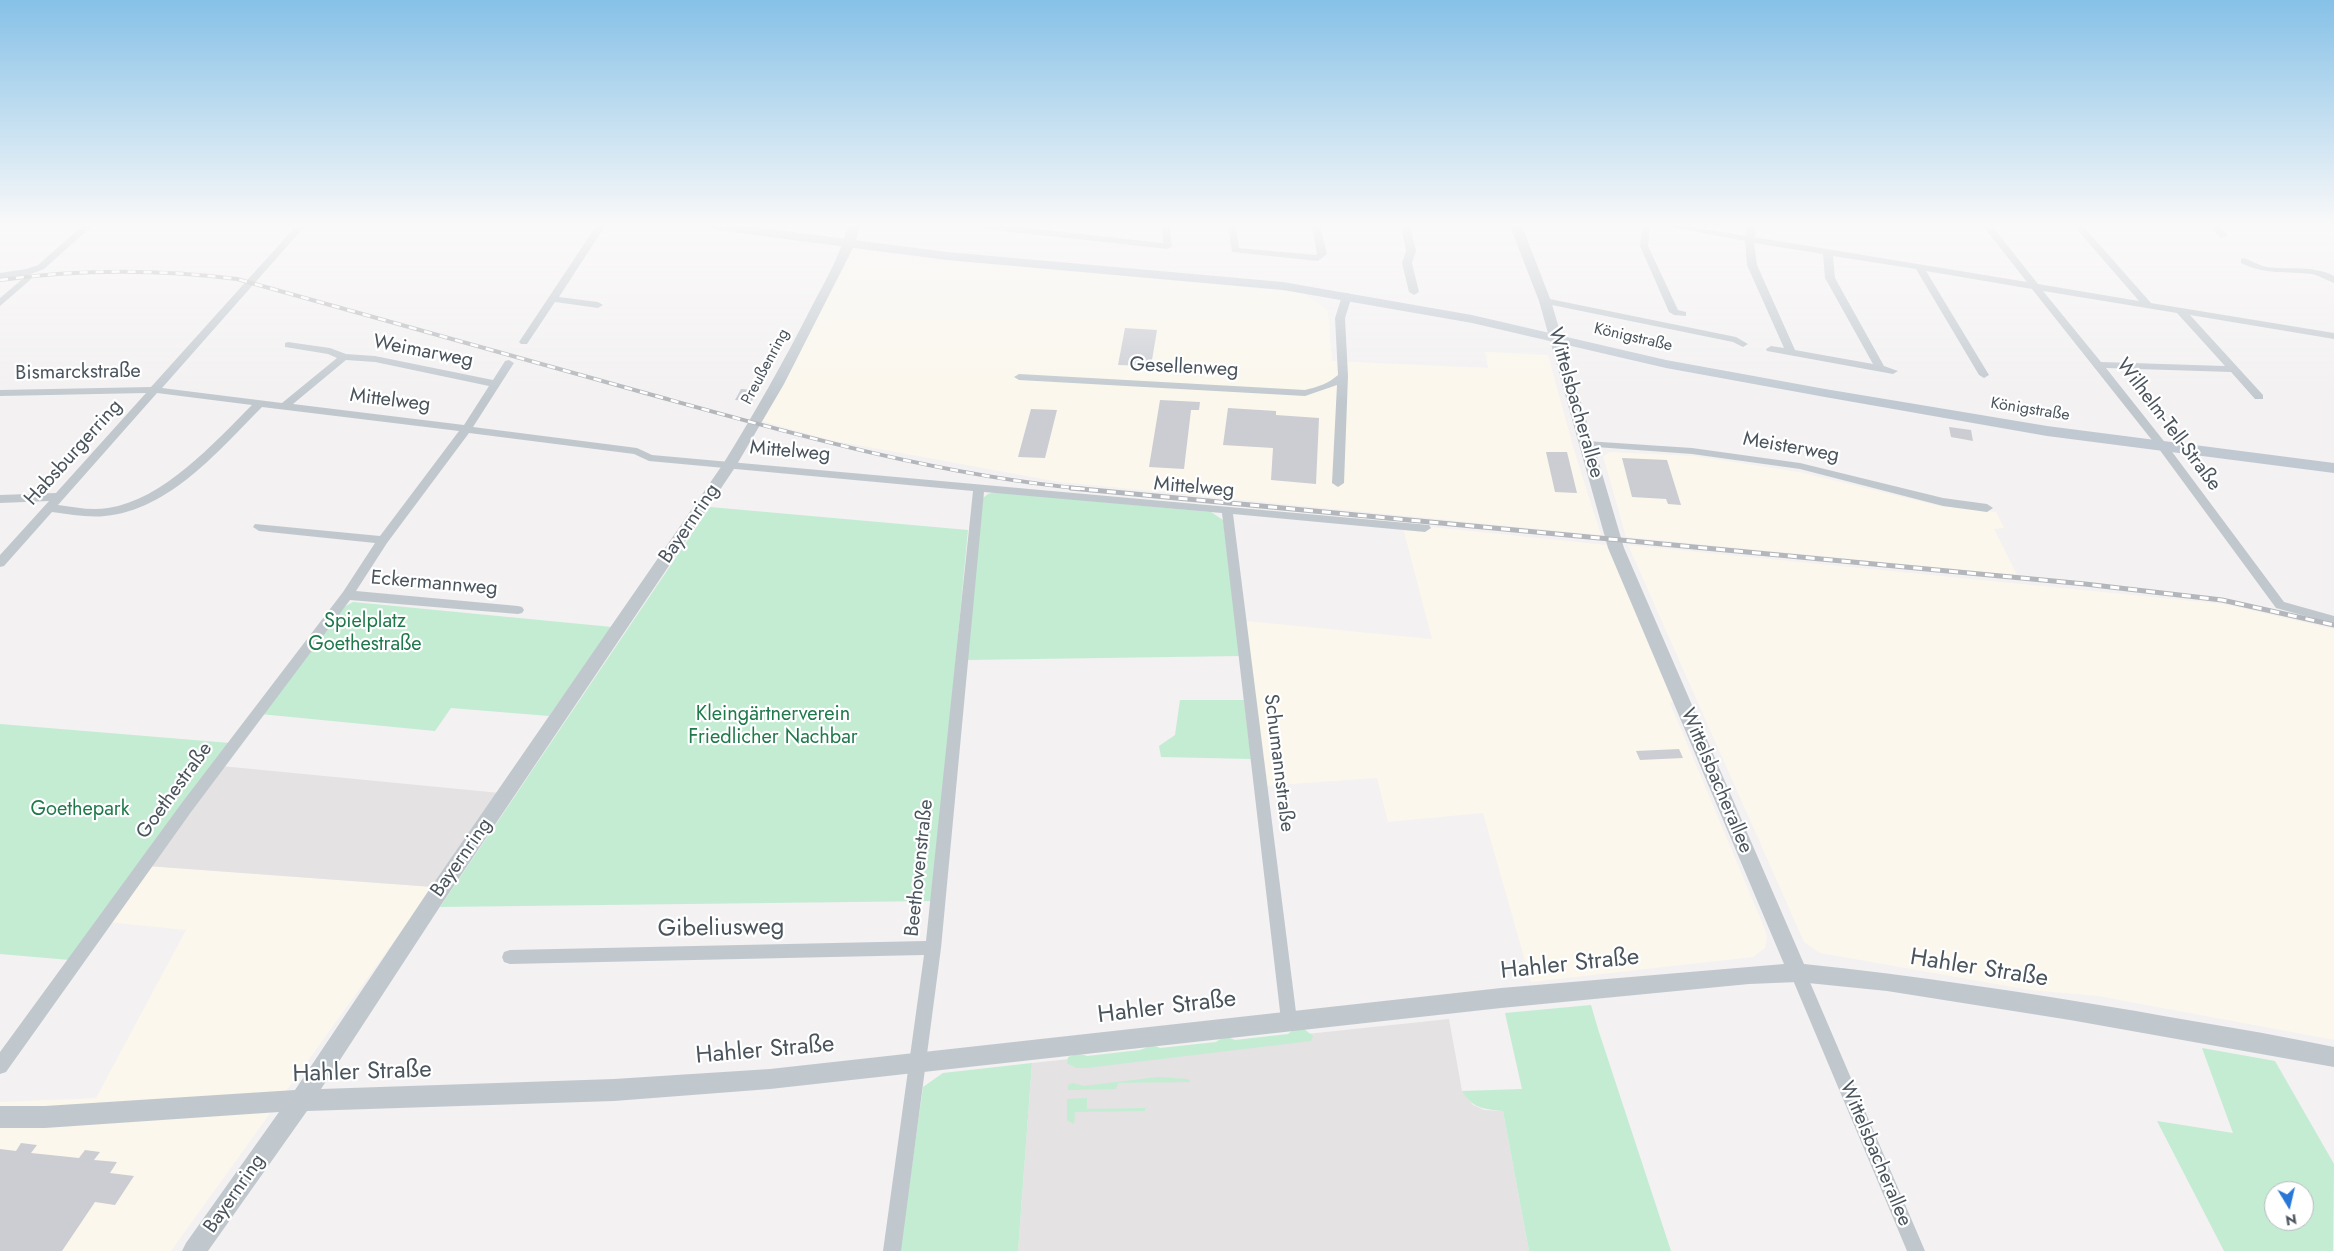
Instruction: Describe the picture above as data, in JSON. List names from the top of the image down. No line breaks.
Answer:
{"streets":{"main road":["Königstraße"],"street":["Weimarweg","Preußenring","Gesellenweg","Bismarckstraße","Mittelweg","Wittelsbacherallee","Wilhelm-Tell-Straße","Meisterweg","Habsburgerring","Bayernring","Eckermannweg","Schumannstraße","Goethestraße","Beethovenstraße","Gibeliusweg","Hahler Straße"]},"crossings":[["Königstraße","Wittelsbacherallee"],["Königstraße","Wilhelm-Tell-Straße"],["Weimarweg","Mittelweg"],["Weimarweg","Goethestraße"],["Preußenring","Mittelweg"],["Preußenring","Bayernring"],["Bismarckstraße","Mittelweg"],["Bismarckstraße","Habsburgerring"],["Mittelweg","Habsburgerring"],["Mittelweg","Bayernring"],["Mittelweg","Schumannstraße"],["Mittelweg","Goethestraße"],["Mittelweg","Beethovenstraße"],["Wittelsbacherallee","Meisterweg"],["Wittelsbacherallee","Hahler Straße"],["Bayernring","Hahler Straße"],["Eckermannweg","Goethestraße"],["Schumannstraße","Hahler Straße"],["Beethovenstraße","Gibeliusweg"],["Beethovenstraße","Hahler Straße"]],"parks":["Spielplatz Goethestraße","Kleingärtnerverein Friedlicher Nachbar","Goethepark"],"north":"bottom"}
